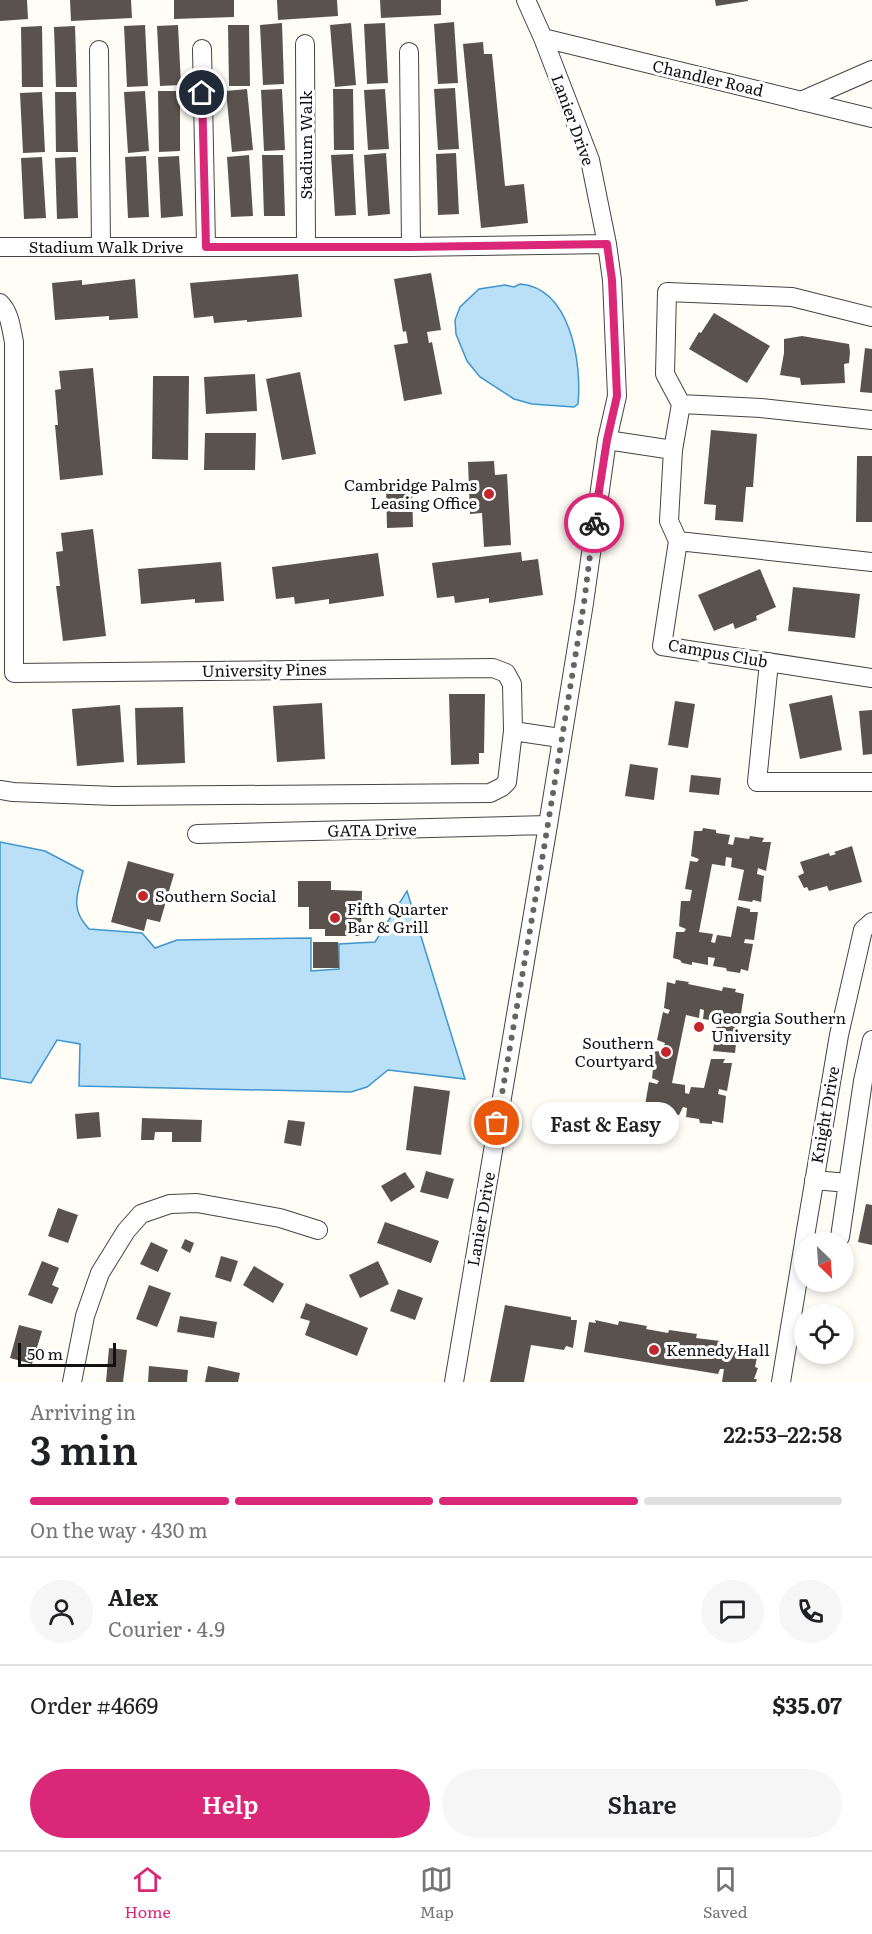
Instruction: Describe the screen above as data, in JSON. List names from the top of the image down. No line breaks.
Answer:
{"streets":{"street":["Chandler Road","Lanier Drive","Stadium Walk","Stadium Walk Drive","Campus Club","University Pines","GATA Drive","Knight Drive"]},"crossings":[["Chandler Road","Lanier Drive"],["Lanier Drive","Stadium Walk Drive"],["Lanier Drive","GATA Drive"],["Stadium Walk","Stadium Walk Drive"]],"places":["Cambridge Palms Leasing Office","Southern Social","Fifth Quarter Bar & Grill","Georgia Southern University","Southern Courtyard","Fast & Easy","Kennedy Hall"],"scale_bar":"50 m","north":"bottom right","page":{"bubble":"Fast & Easy","scale":"50 m","heading":["3 min","Arriving in","22:53–22:58"],"panel":["Alex","Courier · 4.9","Order #4669","$35.07"],"bar":"On the way · 430 m","buttons":["Help","Share"],"tabs":["Home","Map","Saved"]}}
